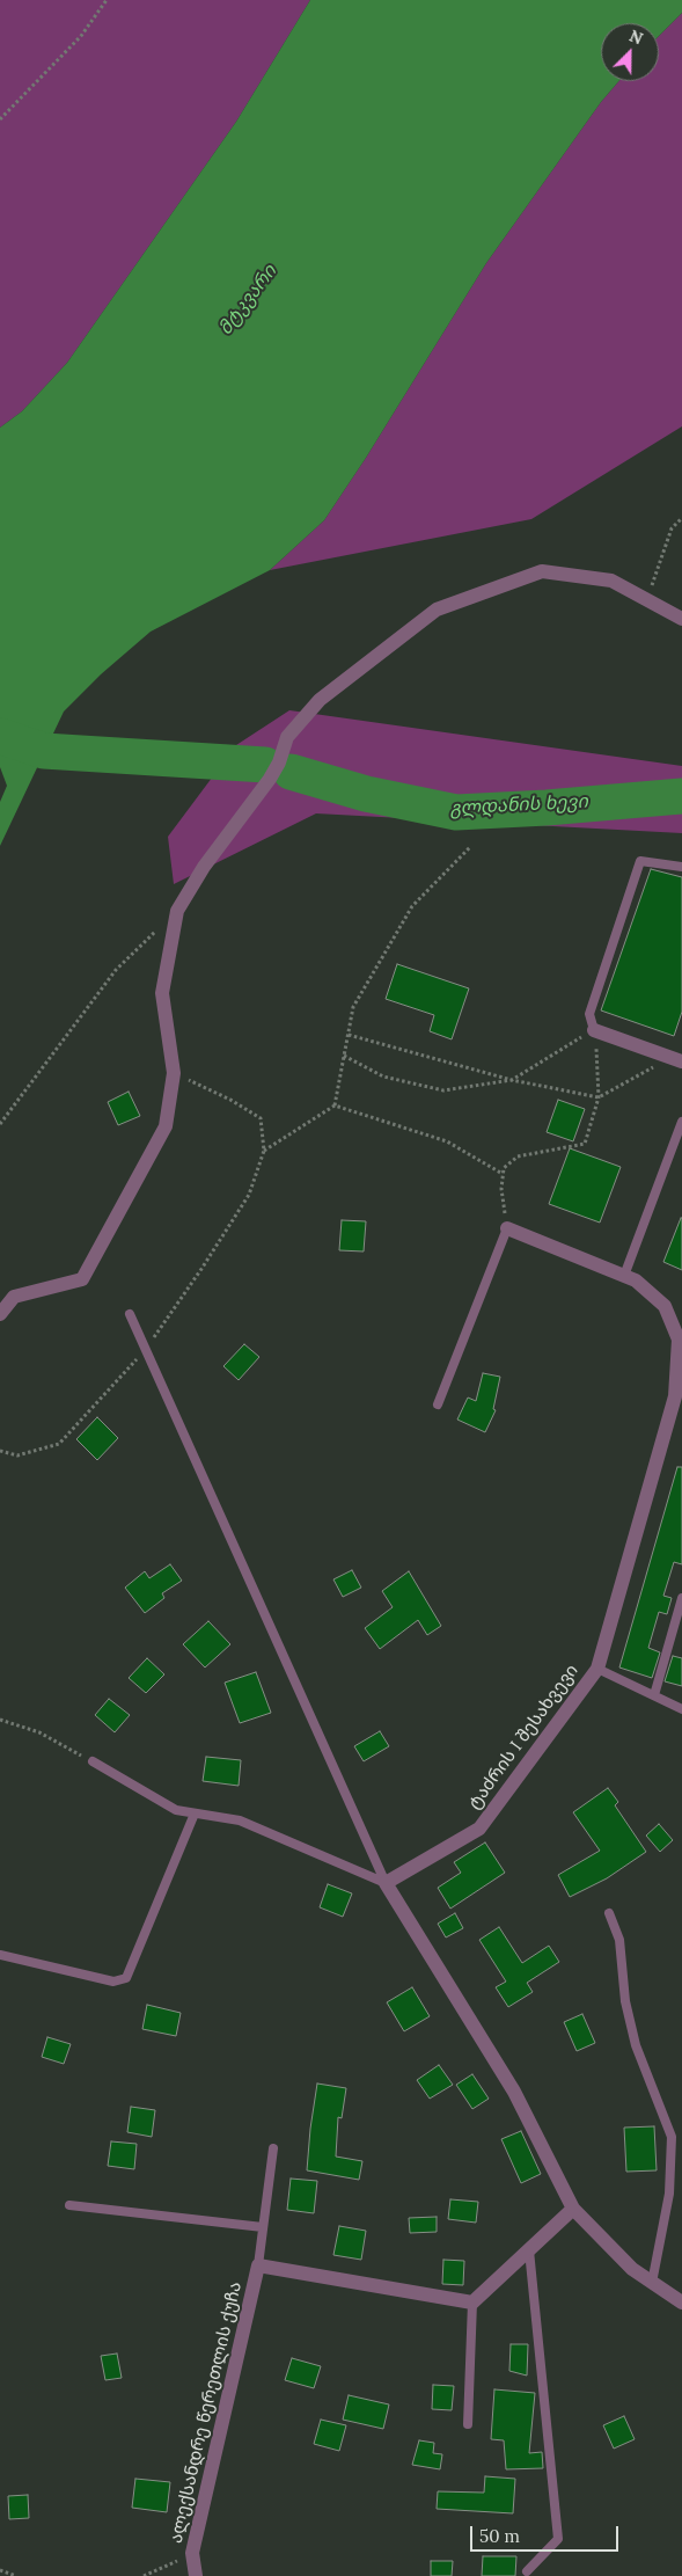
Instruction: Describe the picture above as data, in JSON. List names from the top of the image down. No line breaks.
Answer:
{"streets":{"street":["ტაძრის I შესახვევი","ალექსანდრე წერეთლის ქუჩა"]},"water":["მტკვარი","გლდანის ხევი"],"scale_bar":"50 m","north":"top right"}
